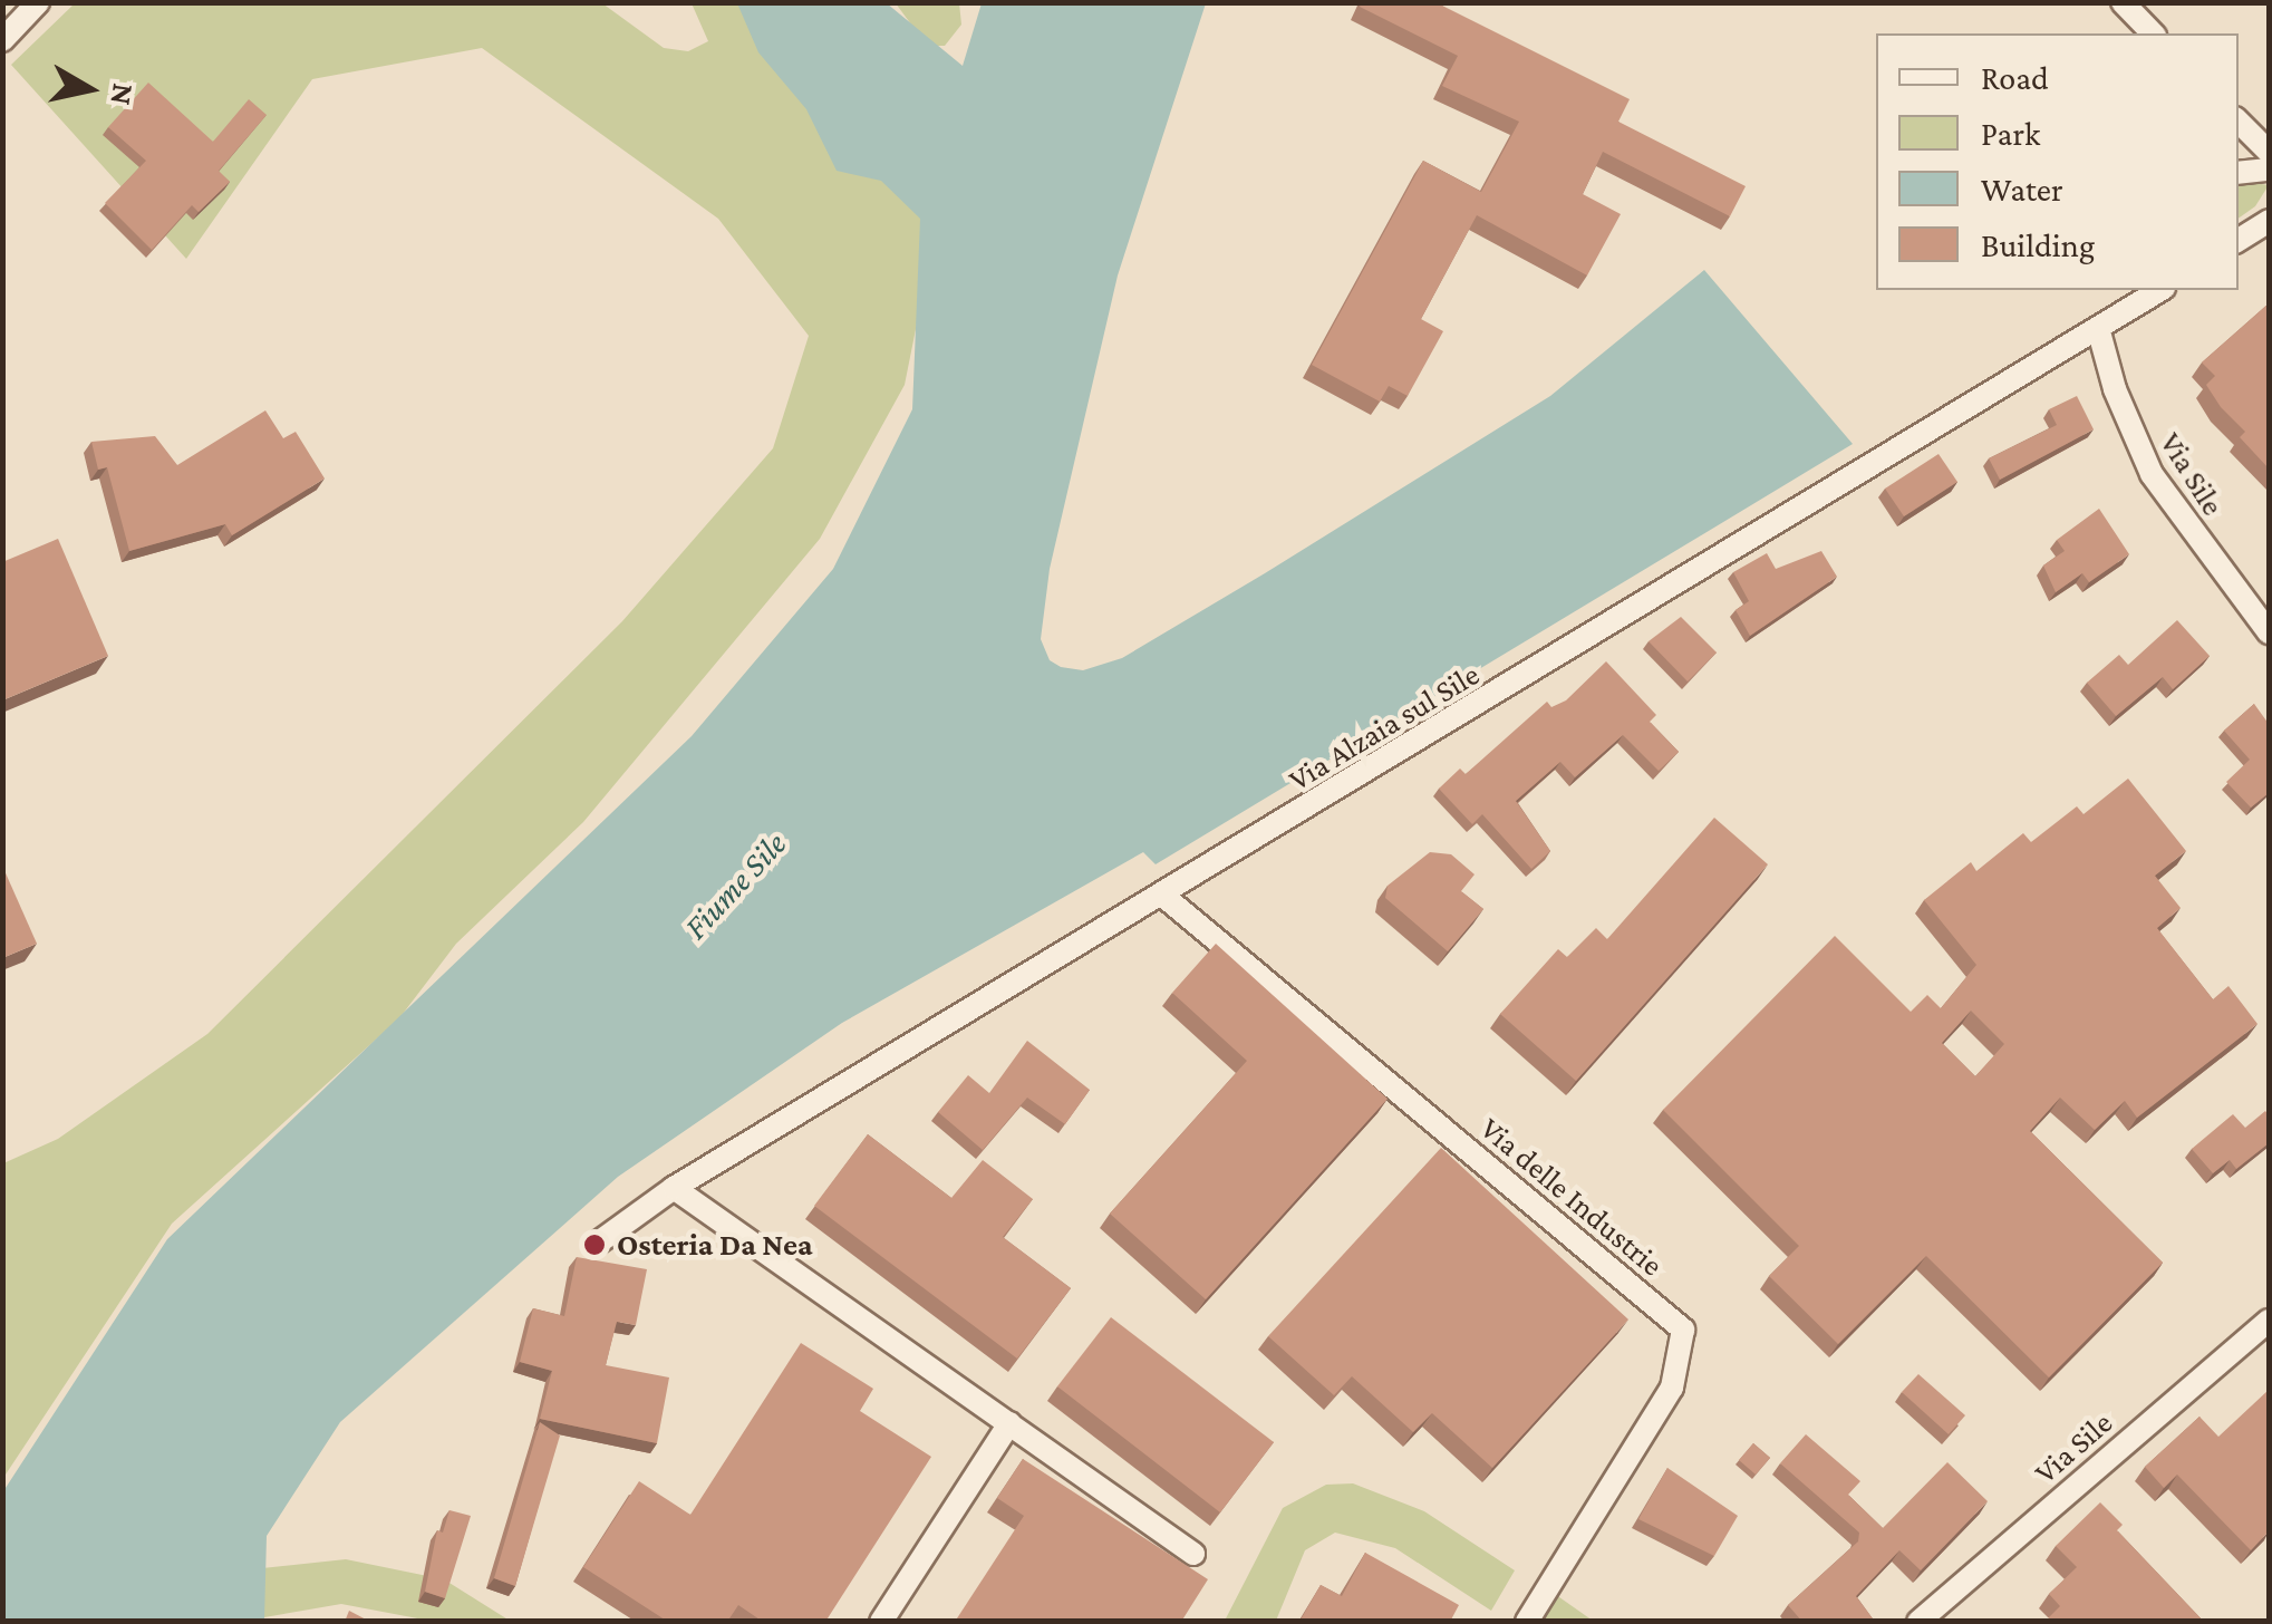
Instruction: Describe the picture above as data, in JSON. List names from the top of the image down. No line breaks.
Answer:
{"streets":{"street":["Via Sile","Via Alzaia sul Sile","Via delle Industrie"]},"crossings":[["Via Sile","Via Alzaia sul Sile"],["Via Alzaia sul Sile","Via delle Industrie"]],"water":["Fiume Sile"],"places":["Osteria Da Nea"],"legend":["Road","Park","Water","Building"],"north":"right"}
